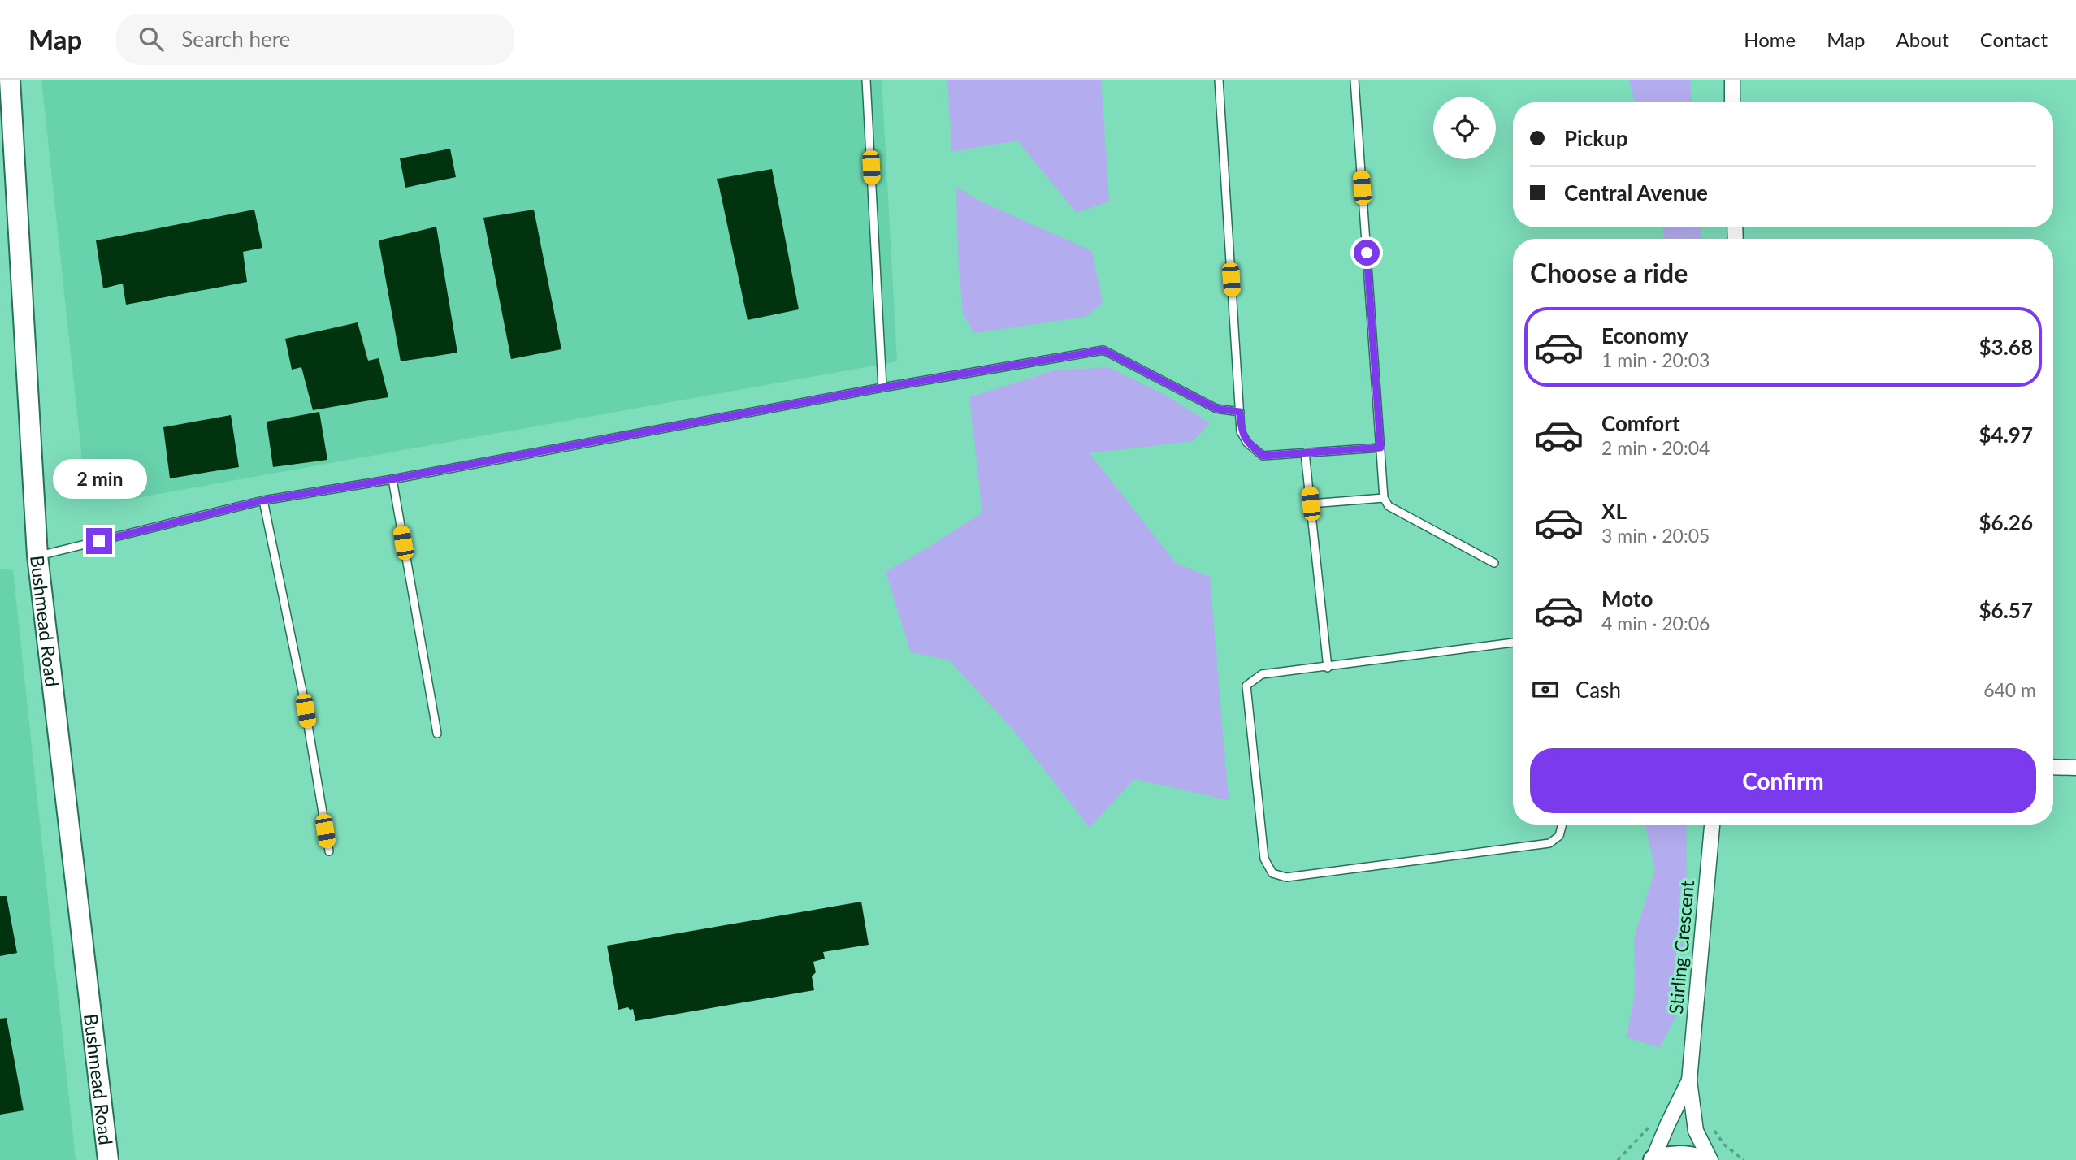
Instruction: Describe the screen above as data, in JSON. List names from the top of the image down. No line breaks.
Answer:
{"streets":{"main road":["Bushmead Road"],"street":["Stirling Crescent"]},"page":{"header":"Map","search":"Search here","nav":["Home","Map","About","Contact"],"banner":["Pickup","Central Avenue"],"heading":"Choose a ride","list":[{"name":"Economy","note":"1 min · 20:03","value":"$3.68"},{"name":"Comfort","note":"2 min · 20:04","value":"$4.97"},{"name":"XL","note":"3 min · 20:05","value":"$6.26"},{"name":"Moto","note":"4 min · 20:06","value":"$6.57"}],"bubble":"2 min","pay":["Cash","640 m"],"buttons":"Confirm"}}
